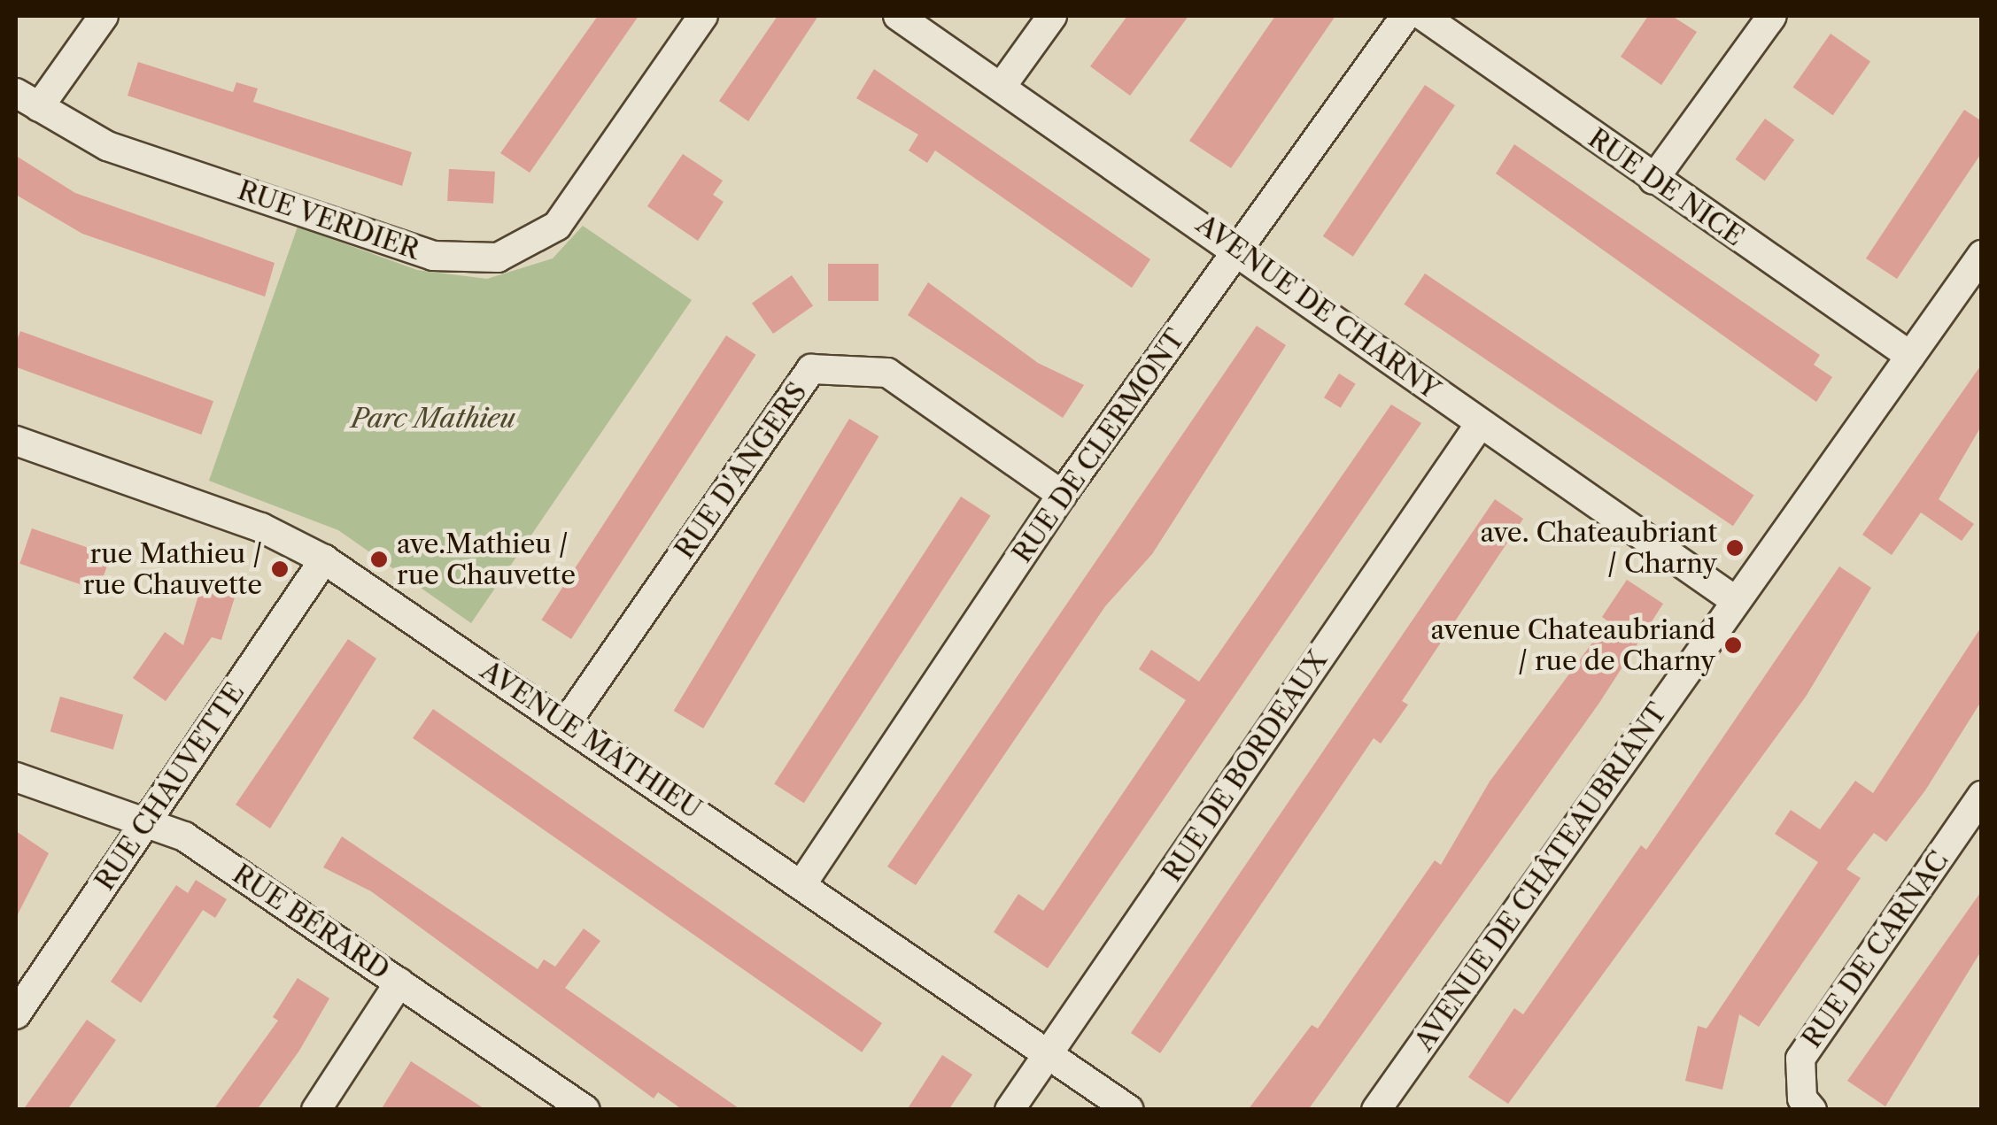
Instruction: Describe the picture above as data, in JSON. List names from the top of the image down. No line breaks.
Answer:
{"streets":{"street":["RUE DE NICE","RUE VERDIER","AVENUE DE CHARNY","RUE DE CLERMONT","RUE D'ANGERS","AVENUE MATHIEU","RUE DE BORDEAUX","RUE CHAUVETTE","AVENUE DE CHÂTEAUBRIANT","RUE BÉRARD","RUE DE CARNAC"]},"crossings":[["RUE DE NICE","AVENUE DE CHÂTEAUBRIANT"],["AVENUE DE CHARNY","RUE DE CLERMONT"],["AVENUE DE CHARNY","RUE DE BORDEAUX"],["AVENUE DE CHARNY","AVENUE DE CHÂTEAUBRIANT"],["RUE DE CLERMONT","RUE D'ANGERS"],["RUE DE CLERMONT","AVENUE MATHIEU"],["RUE D'ANGERS","AVENUE MATHIEU"],["AVENUE MATHIEU","RUE DE BORDEAUX"],["AVENUE MATHIEU","RUE CHAUVETTE"],["RUE CHAUVETTE","RUE BÉRARD"]],"parks":["Parc Mathieu"],"places":["ave. Chateaubriant / Charny","ave.Mathieu / rue Chauvette","rue Mathieu / rue Chauvette","avenue Chateaubriand / rue de Charny"]}
